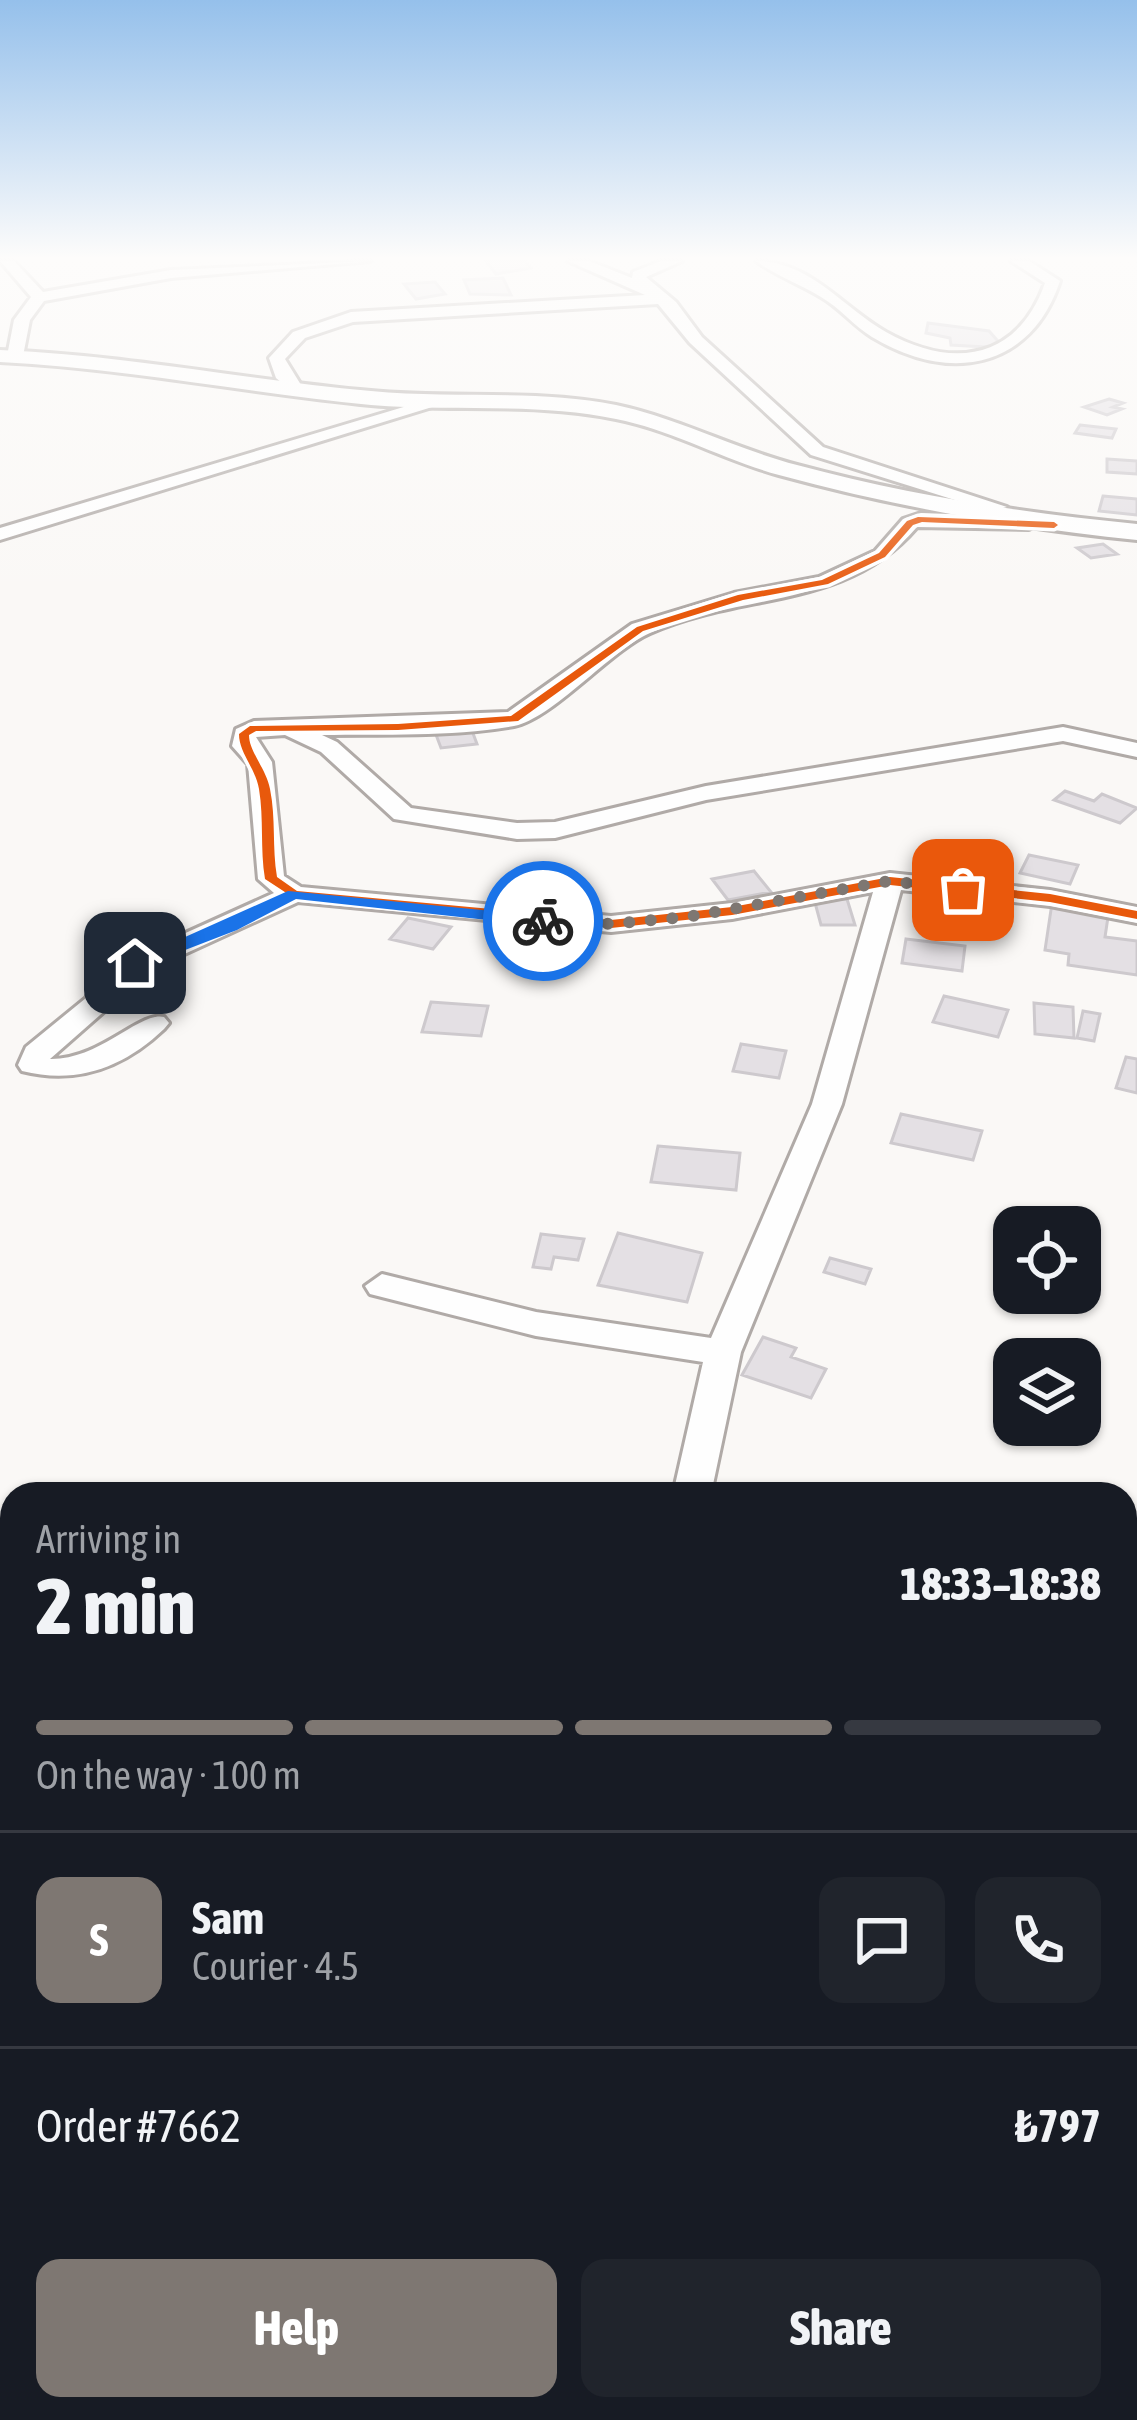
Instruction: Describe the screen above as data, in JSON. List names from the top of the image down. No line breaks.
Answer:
{"page":{"heading":["2 min","Arriving in","18:33–18:38"],"panel":["Sam","Courier · 4.5","Order #7662","₺797"],"bar":"On the way · 100 m","round":"S","buttons":["Help","Share"]}}
